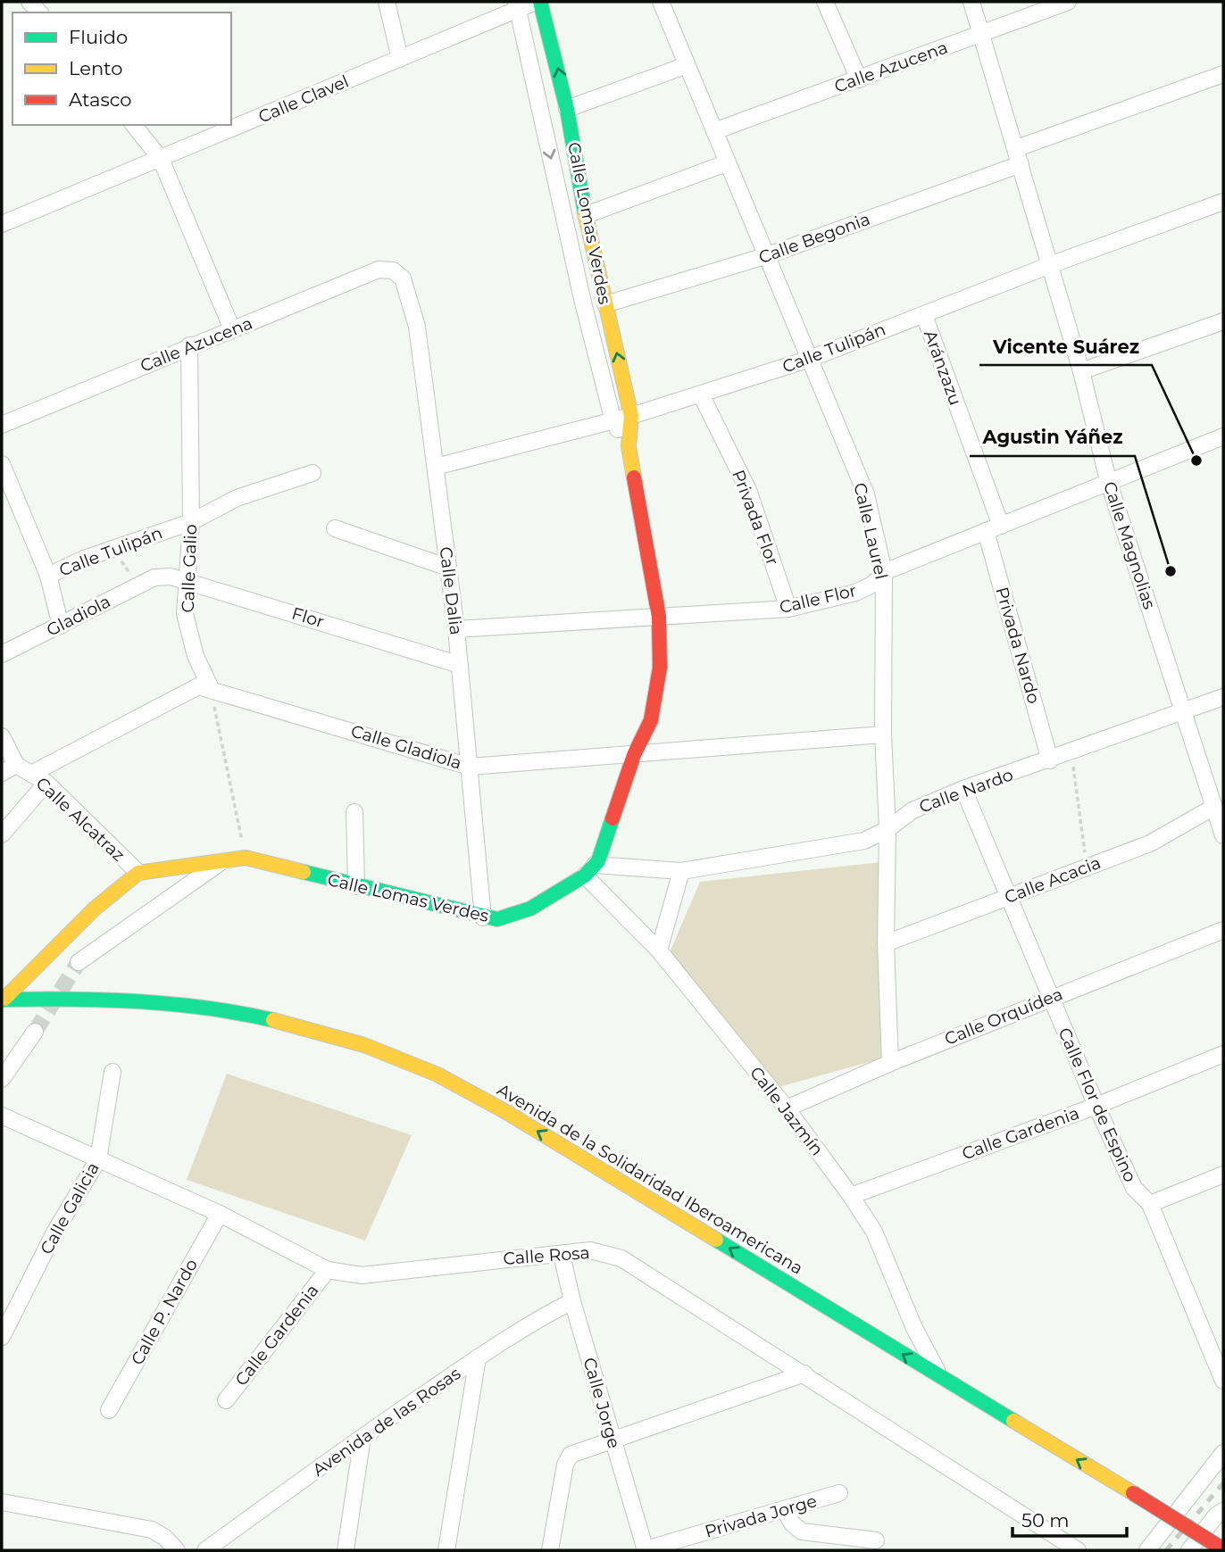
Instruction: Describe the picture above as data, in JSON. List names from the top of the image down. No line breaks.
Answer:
{"streets":{"main road":["Calle Lomas Verdes","Avenida de la Solidaridad Iberoamericana"],"street":["Calle Azucena","Calle Clavel","Calle Begonia","Calle Tulipán","Aránzazu","Privada Flor","Calle Laurel","Calle Magnolias","Calle Galio","Calle Dalia","Calle Flor","Gladiola","Flor","Privada Nardo","Calle Gladiola","Calle Nardo","Calle Alcatraz","Calle Acacia","Calle Orquídea","Calle Flor de Espino","Calle Jazmín","Calle Gardenia","Calle Galicia","Calle Rosa","Calle P. Nardo","Calle Jorge","Avenida de las Rosas","Privada Jorge"]},"crossings":[["Calle Azucena","Calle Laurel"],["Calle Azucena","Calle Magnolias"],["Calle Azucena","Calle Galio"],["Calle Azucena","Calle Dalia"],["Calle Clavel","Calle Lomas Verdes"],["Calle Lomas Verdes","Calle Begonia"],["Calle Lomas Verdes","Calle Tulipán"],["Calle Lomas Verdes","Calle Dalia"],["Calle Lomas Verdes","Calle Flor"],["Calle Lomas Verdes","Calle Gladiola"],["Calle Lomas Verdes","Calle Nardo"],["Calle Lomas Verdes","Calle Alcatraz"],["Calle Lomas Verdes","Calle Jazmín"],["Calle Begonia","Calle Laurel"],["Calle Begonia","Calle Magnolias"],["Calle Tulipán","Aránzazu"],["Calle Tulipán","Privada Flor"],["Calle Tulipán","Calle Laurel"],["Calle Tulipán","Calle Magnolias"],["Calle Tulipán","Calle Galio"],["Calle Tulipán","Calle Dalia"],["Aránzazu","Calle Flor"],["Aránzazu","Privada Nardo"],["Privada Flor","Calle Flor"],["Calle Laurel","Calle Flor"],["Calle Laurel","Calle Gladiola"],["Calle Laurel","Calle Nardo"],["Calle Laurel","Calle Acacia"],["Calle Laurel","Calle Orquídea"],["Calle Magnolias","Calle Flor"],["Calle Magnolias","Calle Nardo"],["Calle Magnolias","Calle Acacia"],["Calle Galio","Flor"],["Calle Galio","Calle Gladiola"],["Calle Dalia","Calle Flor"],["Calle Dalia","Flor"],["Calle Dalia","Calle Gladiola"],["Calle Flor","Privada Nardo"],["Gladiola","Flor"],["Privada Nardo","Calle Nardo"],["Calle Gladiola","Calle Alcatraz"],["Calle Nardo","Calle Flor de Espino"],["Calle Nardo","Calle Jazmín"],["Calle Acacia","Calle Flor de Espino"],["Calle Orquídea","Calle Flor de Espino"],["Calle Orquídea","Calle Jazmín"],["Calle Flor de Espino","Calle Gardenia"],["Calle Jazmín","Calle Gardenia"],["Calle Jazmín","Avenida de la Solidaridad Iberoamericana"],["Calle Gardenia","Calle Rosa"],["Calle Galicia","Calle Rosa"],["Calle Rosa","Calle P. Nardo"],["Calle Rosa","Calle Jorge"],["Calle Jorge","Avenida de las Rosas"],["Calle Jorge","Privada Jorge"]],"one_way":["Avenida de la Solidaridad Iberoamericana"],"places":["Vicente Suárez","Agustin Yáñez"],"legend":["Fluido","Lento","Atasco"],"scale_bar":"50 m"}
